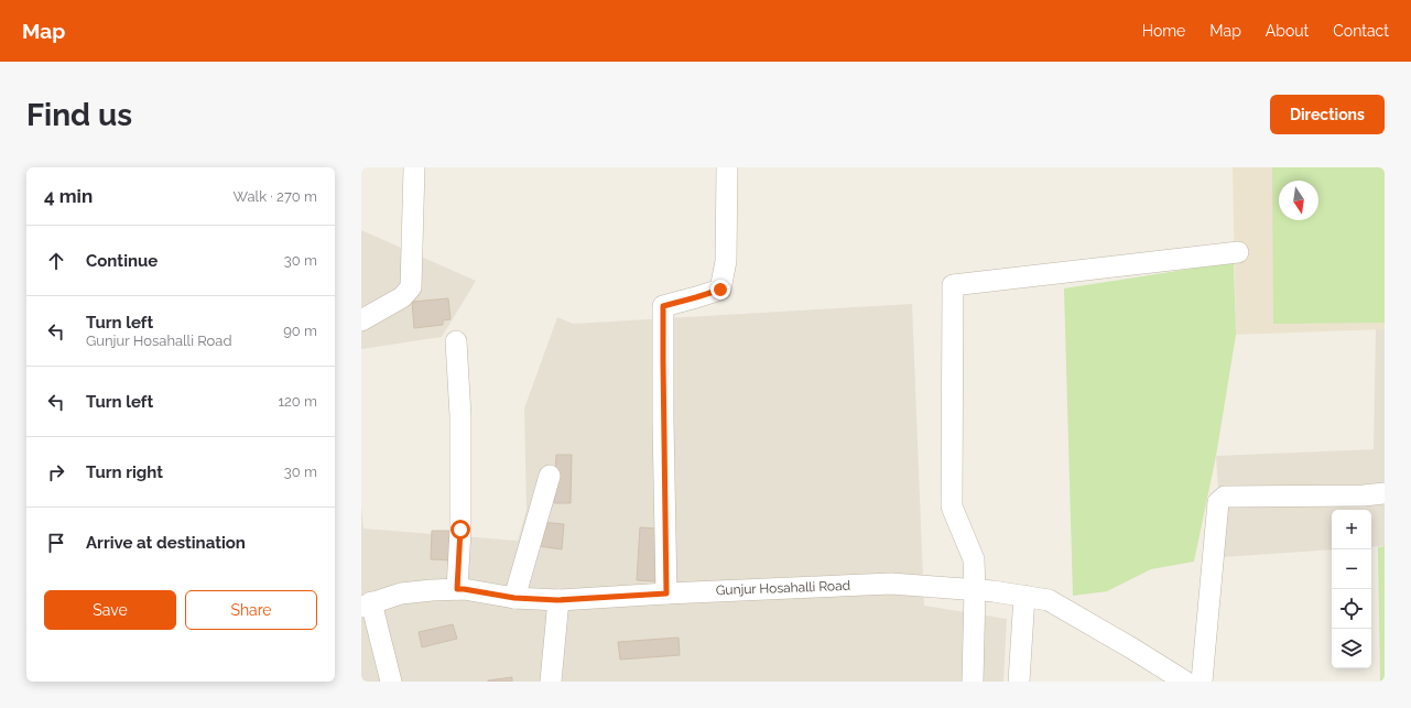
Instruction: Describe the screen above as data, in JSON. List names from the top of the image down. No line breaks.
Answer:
{"streets":{"street":["Gunjur Hosahalli Road"]},"north":"bottom","page":{"header":"Map","nav":["Home","Map","About","Contact"],"buttons":["Directions",["Save","Share"]],"title":"Find us","heading":["4 min","Walk · 270 m"],"list":[["Continue","30 m"],["Turn left","Gunjur Hosahalli Road","90 m"],["Turn left","120 m"],["Turn right","30 m"],"Arrive at destination"],"map_buttons":["+","−"]}}
